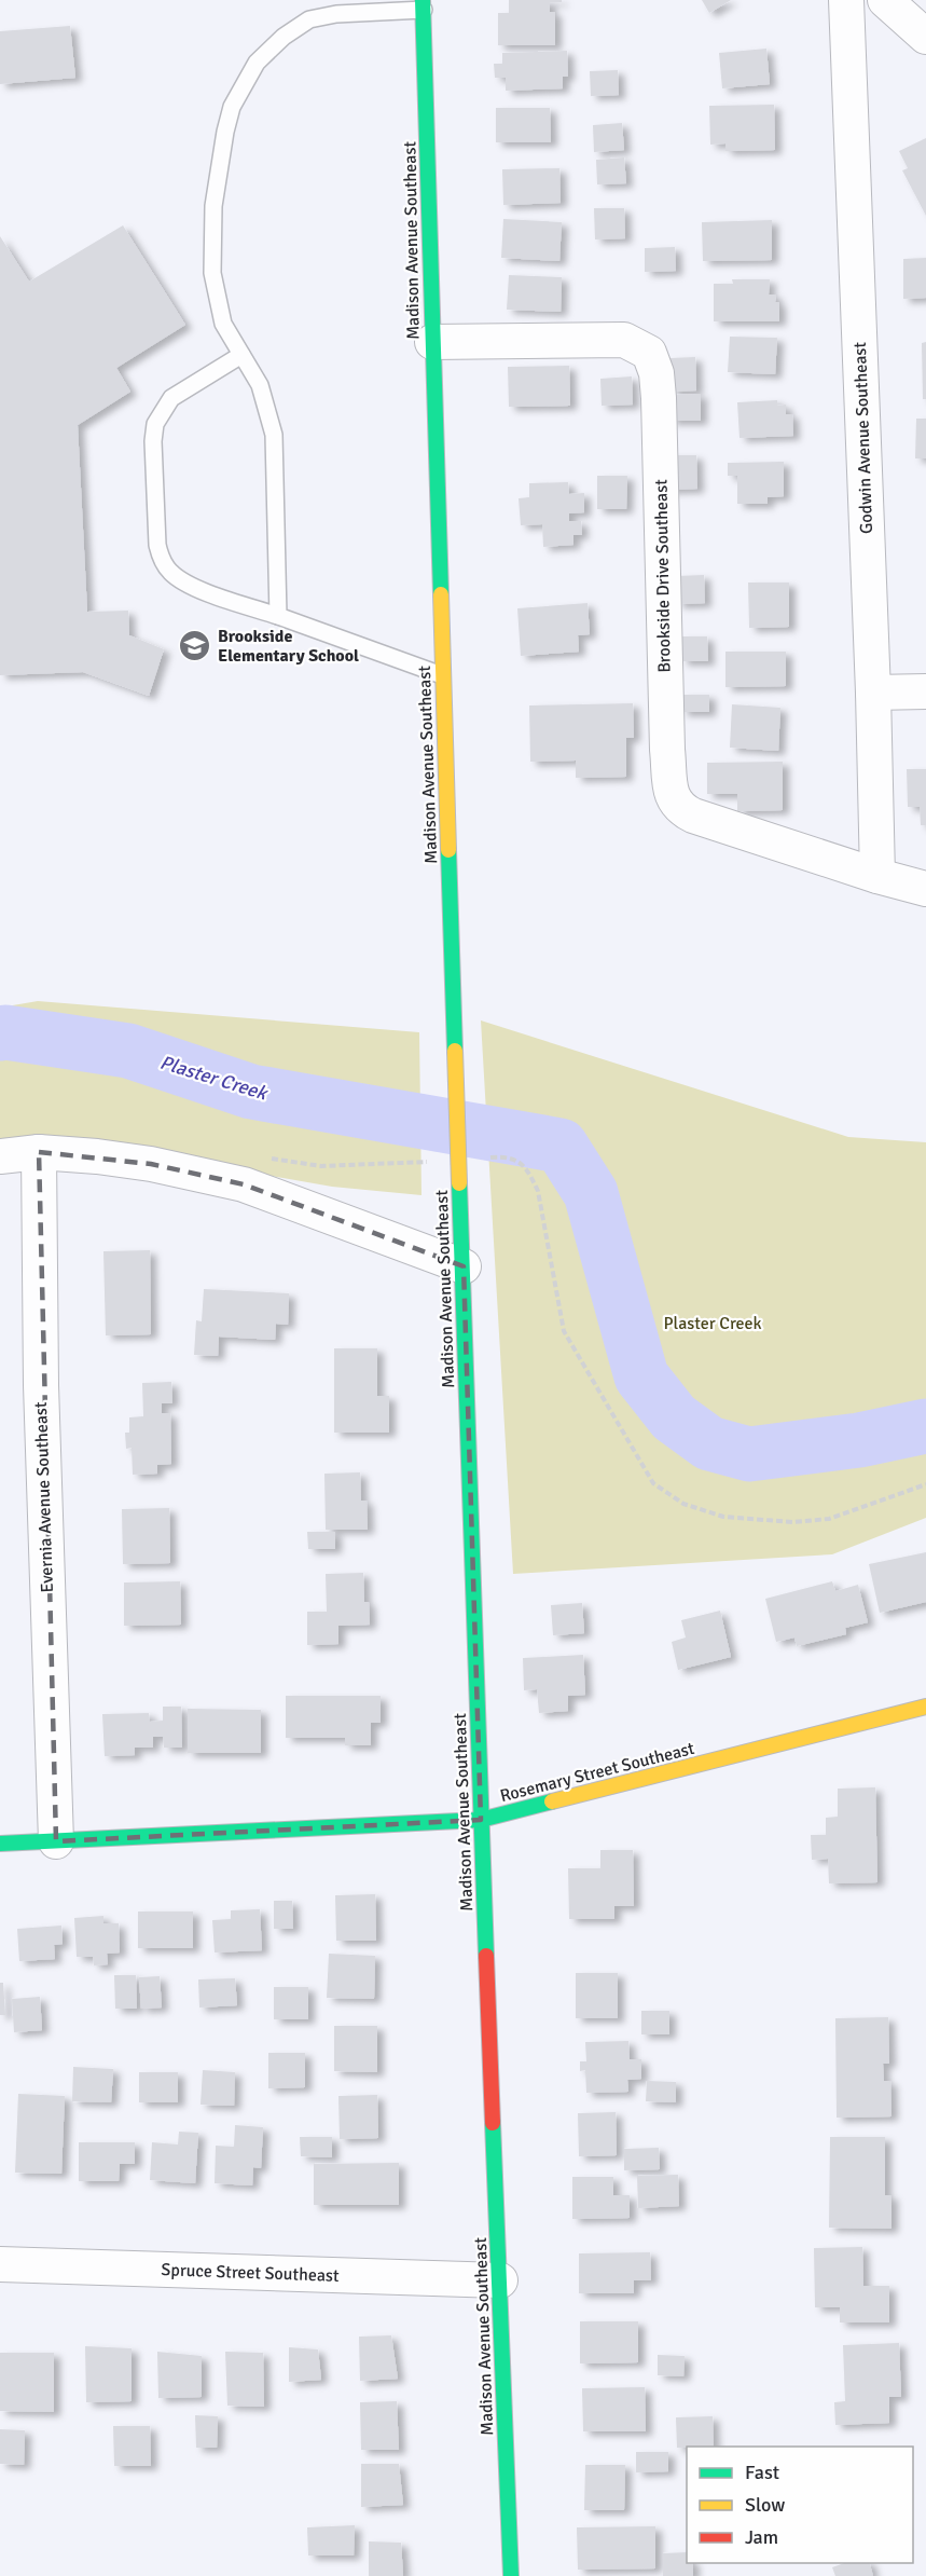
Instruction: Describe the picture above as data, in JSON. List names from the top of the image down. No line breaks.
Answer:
{"streets":{"street":["Madison Avenue Southeast","Godwin Avenue Southeast","Brookside Drive Southeast","Evernia Avenue Southeast","Rosemary Street Southeast","Spruce Street Southeast"]},"crossings":[["Madison Avenue Southeast","Brookside Drive Southeast"],["Madison Avenue Southeast","Rosemary Street Southeast"],["Madison Avenue Southeast","Spruce Street Southeast"],["Godwin Avenue Southeast","Brookside Drive Southeast"],["Evernia Avenue Southeast","Rosemary Street Southeast"]],"water":["Plaster Creek"],"parks":["Plaster Creek"],"places":{"school or university":["Brookside Elementary School"]},"legend":["Fast","Slow","Jam"]}
